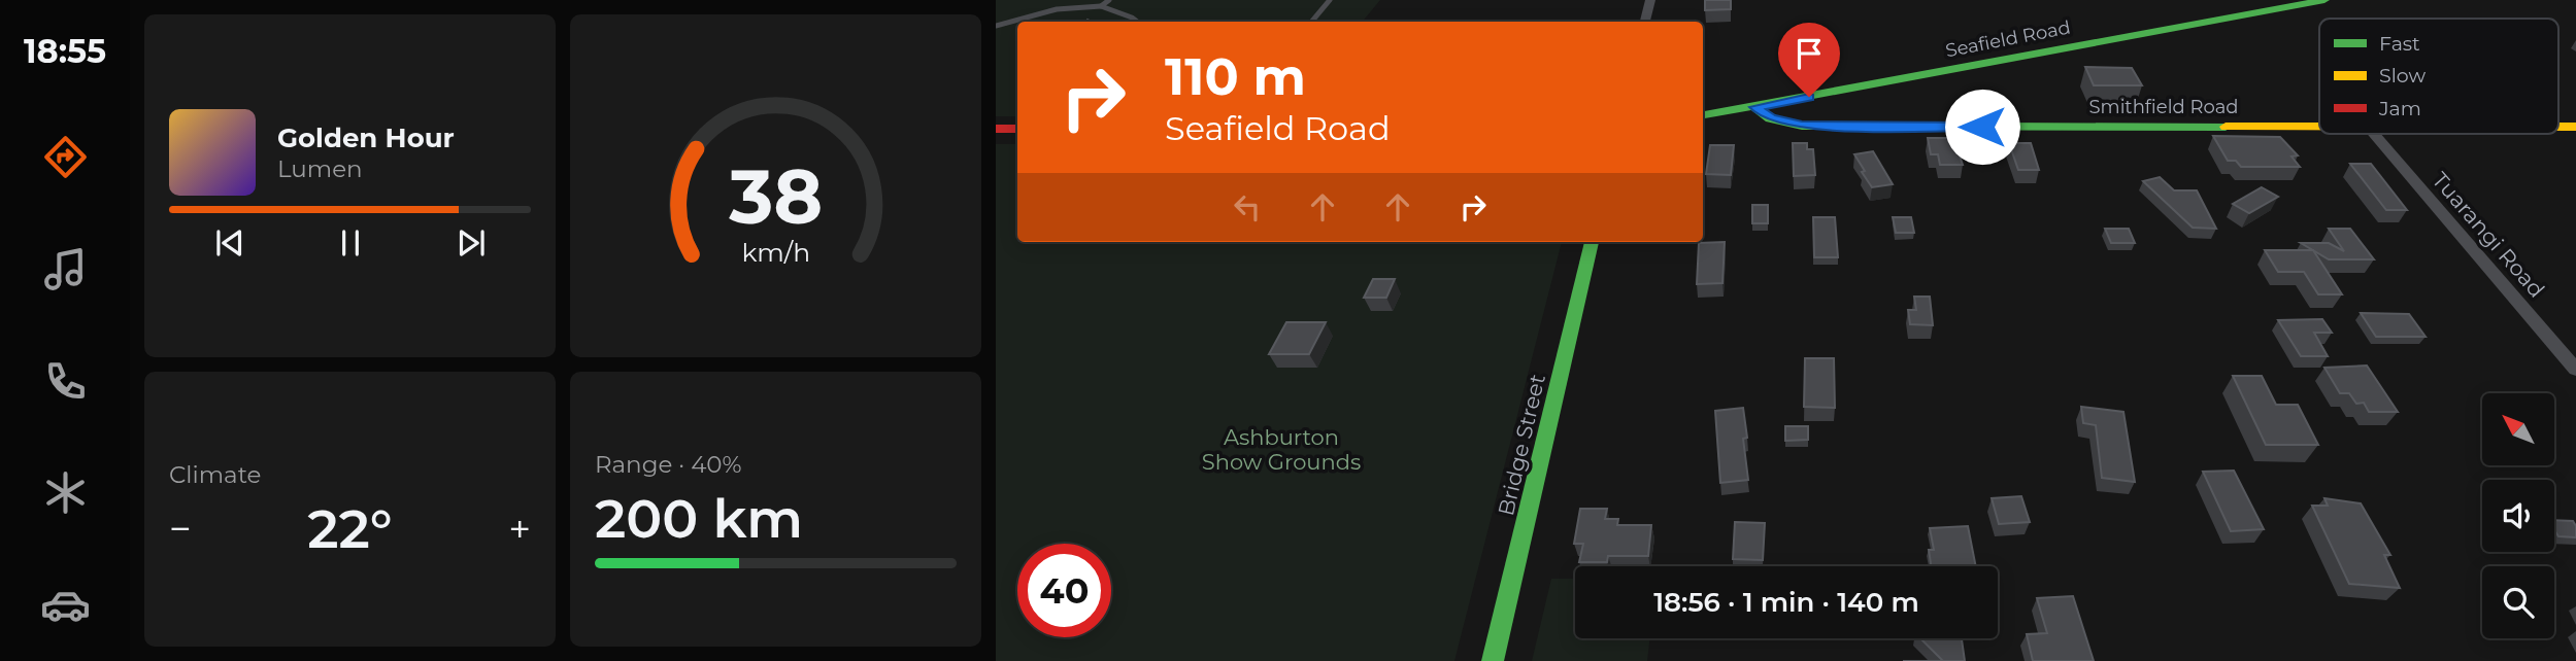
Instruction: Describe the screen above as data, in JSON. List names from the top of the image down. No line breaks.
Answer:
{"streets":{"street":["Seafield Road","Smithfield Road","Tuarangi Road","Bridge Street"]},"crossings":[["Seafield Road","Smithfield Road"]],"parks":["Ashburton Show Grounds"],"legend":["Fast","Slow","Jam"],"north":"top left","page":{"tabs":"18:55","turn":["110 m","Seafield Road"],"song":["Golden Hour","Lumen"],"tile":["Climate",["Range · 40%","200 km"]],"heat":["−","22°","+"],"limit":"40","trip":"18:56 · 1 min · 140 m","gauge":["38","km/h"]}}
